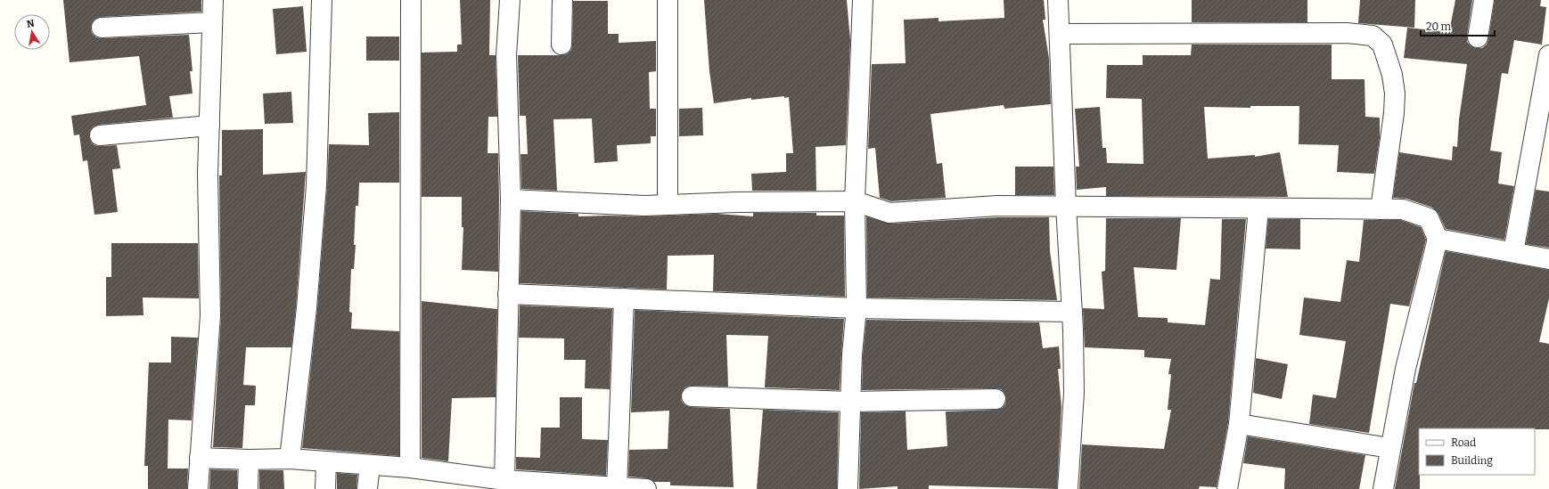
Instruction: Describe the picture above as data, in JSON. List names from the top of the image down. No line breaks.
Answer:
{"legend":["Road","Building"],"scale_bar":"20 m","north":"top"}
